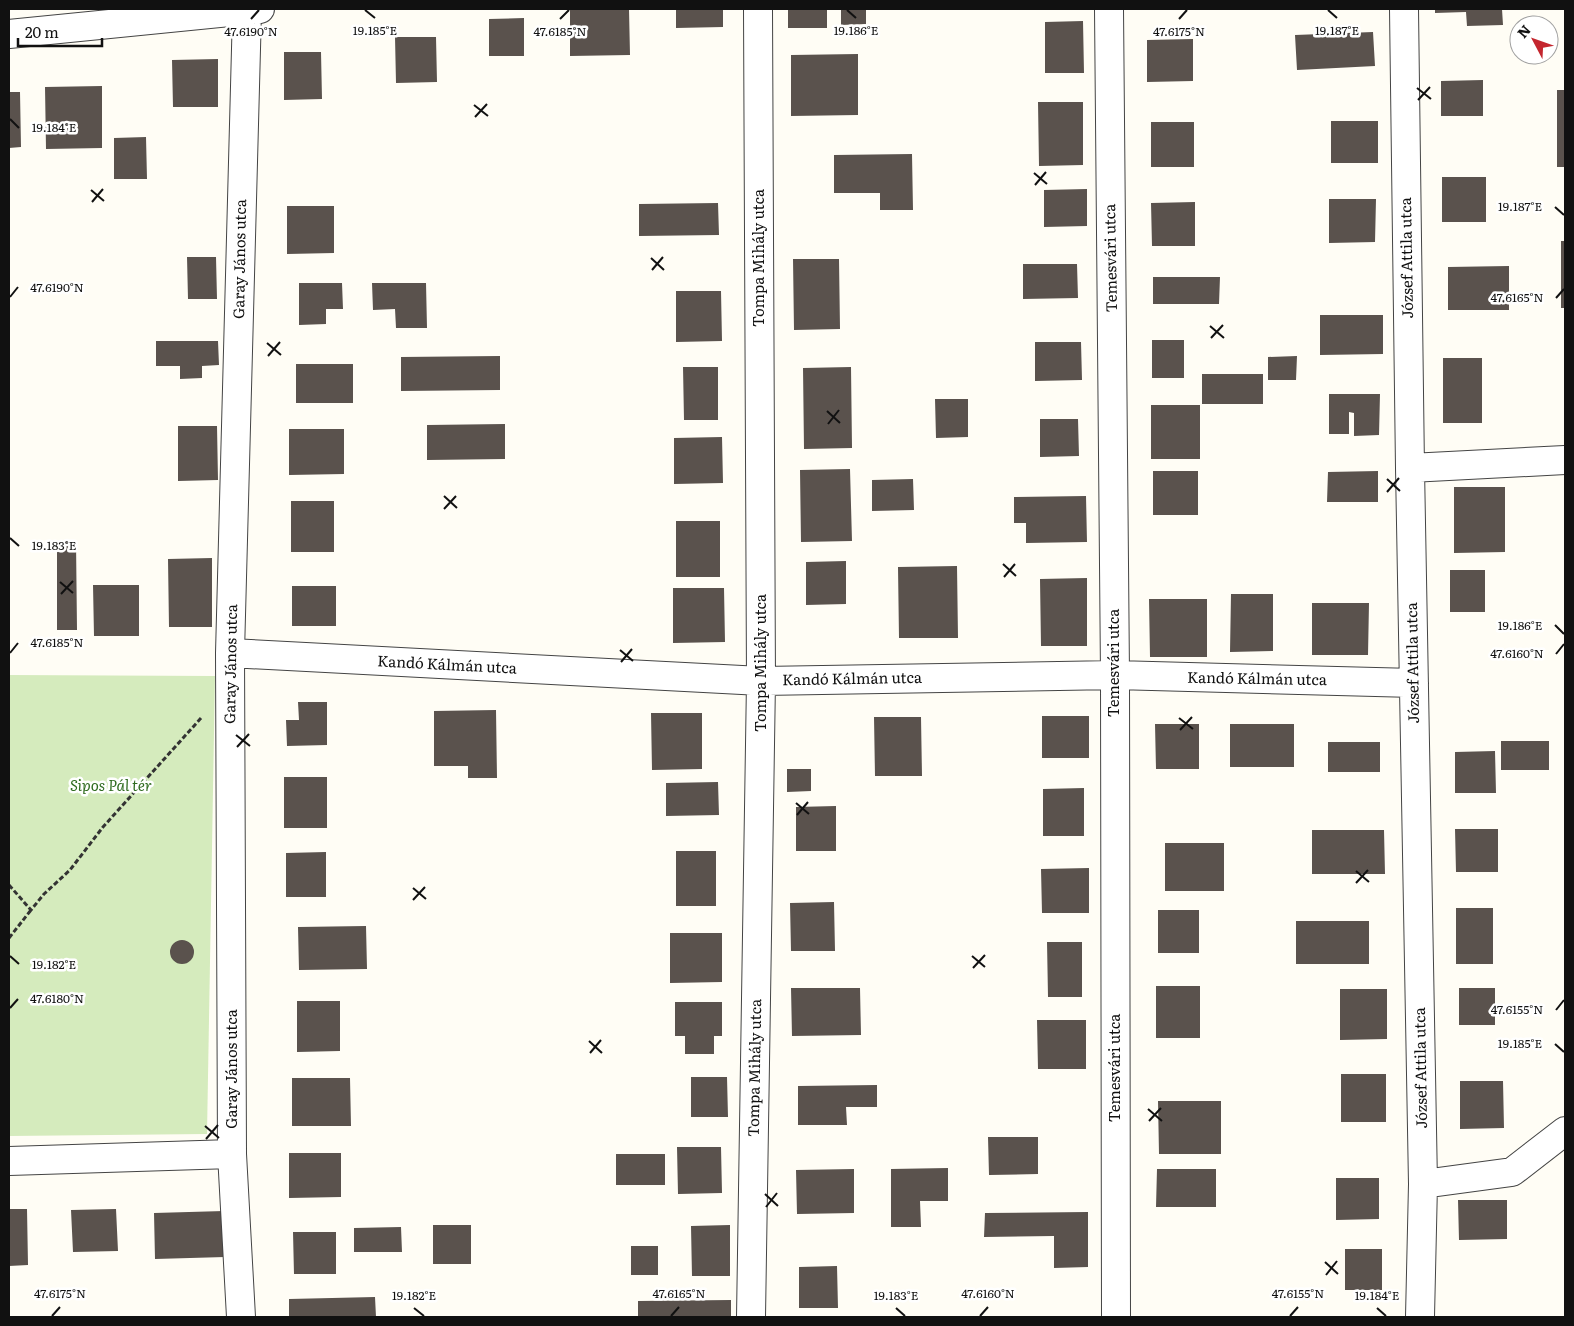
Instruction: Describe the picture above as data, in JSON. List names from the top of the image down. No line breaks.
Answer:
{"streets":{"street":["Tompa Mihály utca","Temesvári utca","József Attila utca","Garay János utca","Kandó Kálmán utca"]},"crossings":[["Tompa Mihály utca","Kandó Kálmán utca"],["Temesvári utca","Kandó Kálmán utca"],["József Attila utca","Kandó Kálmán utca"],["Garay János utca","Kandó Kálmán utca"]],"parks":["Sipos Pál tér"],"scale_bar":"20 m","north":"top left","coordinates":["19.185°E","19.186°E","19.187°E","47.6190°N","47.6185°N","47.6175°N","19.184°E","47.6165°N","19.183°E","47.6160°N","19.182°E","47.6180°N","47.6155°N"]}
